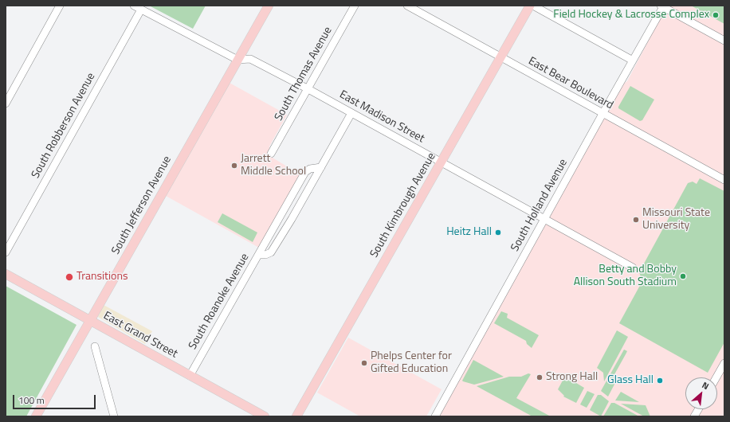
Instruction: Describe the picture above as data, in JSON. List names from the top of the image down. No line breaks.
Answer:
{"streets":{"main road":["South Jefferson Avenue","South Kimbrough Avenue","East Grand Street"],"street":["South Thomas Avenue","East Bear Boulevard","East Madison Street","South Robberson Avenue","South Holland Avenue","South Roanoke Avenue"]},"crossings":[["South Thomas Avenue","East Madison Street"],["East Bear Boulevard","South Kimbrough Avenue"],["East Bear Boulevard","South Holland Avenue"],["East Madison Street","South Robberson Avenue"],["East Madison Street","South Jefferson Avenue"],["East Madison Street","South Kimbrough Avenue"],["East Madison Street","South Holland Avenue"],["East Madison Street","South Roanoke Avenue"],["South Jefferson Avenue","East Grand Street"],["South Roanoke Avenue","East Grand Street"]],"places":["Field Hockey & Lacrosse Complex","Jarrett Middle School","Missouri State University","Heitz Hall","Betty and Bobby Allison South Stadium","Transitions","Phelps Center for Gifted Education","Strong Hall","Glass Hall"],"scale_bar":"100 m","north":"top right"}
